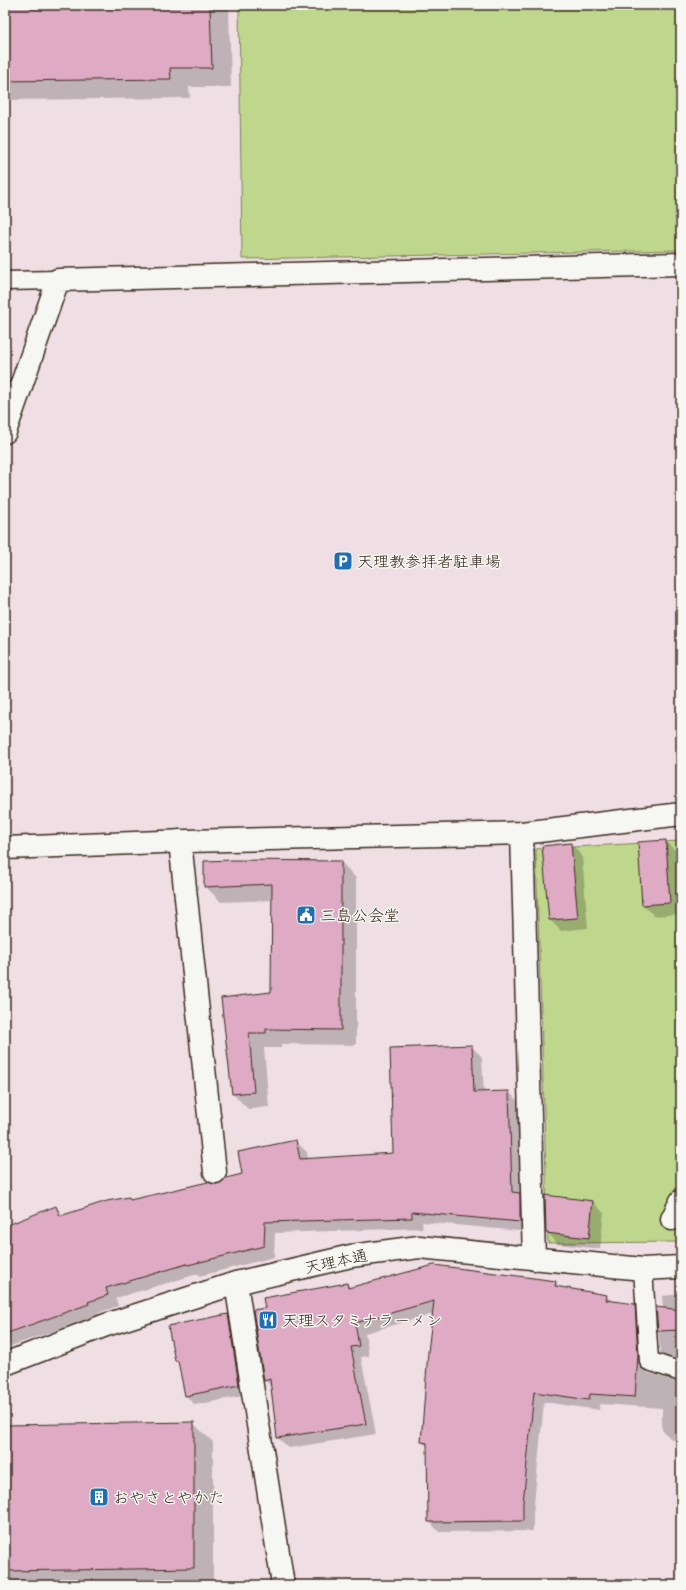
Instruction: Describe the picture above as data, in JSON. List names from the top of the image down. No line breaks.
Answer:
{"streets":{"street":["天理本通"]},"places":{"parking":["天理教参拝者駐車場"],"public building":["三島公会堂"],"restaurant":["天理スタミナラーメン"],"building":["おやさとやかた"]}}
